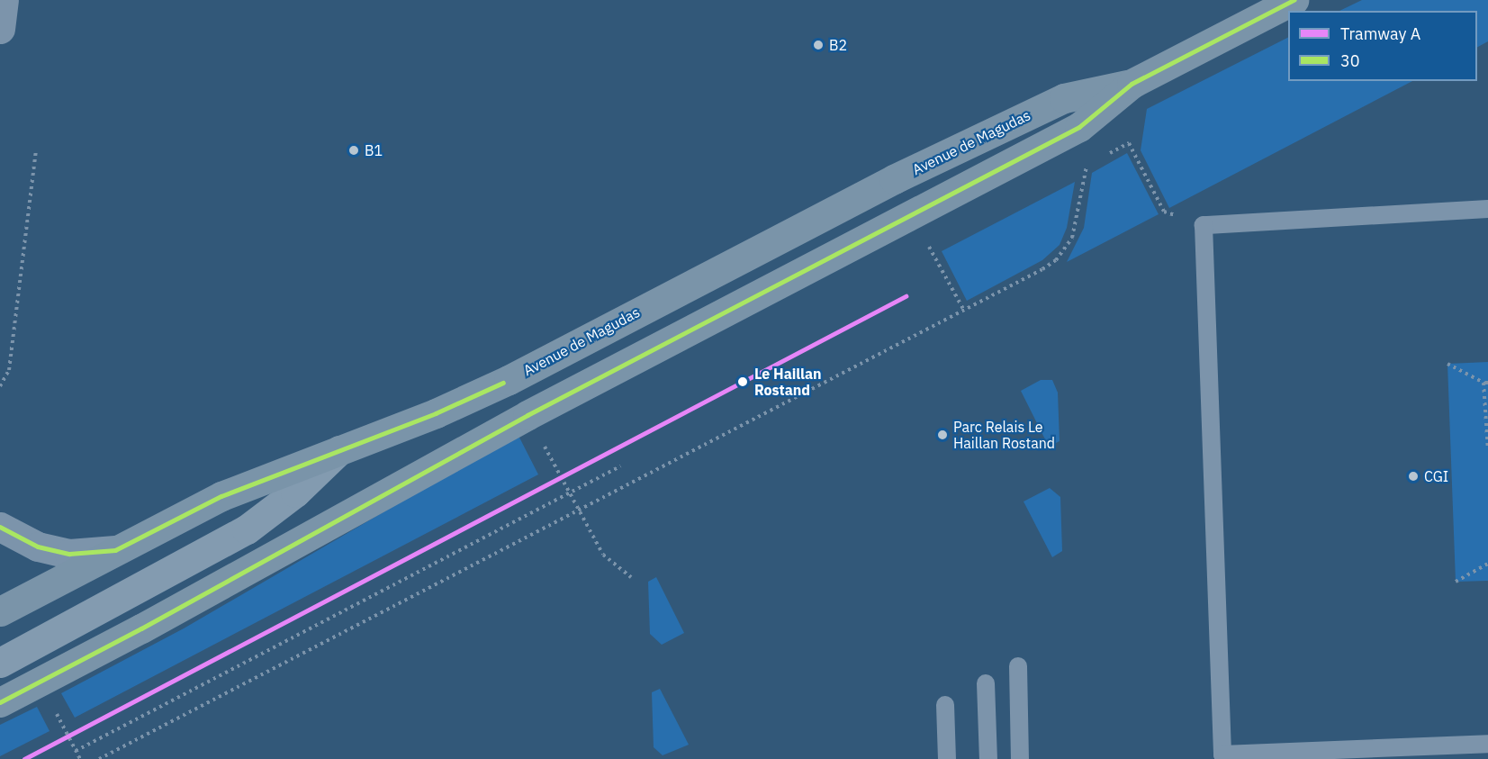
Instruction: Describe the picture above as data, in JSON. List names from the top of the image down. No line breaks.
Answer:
{"streets":{"main road":["Avenue de Magudas"]},"places":["B2","B1","Le Haillan Rostand","Parc Relais Le Haillan Rostand","CGI"],"lines":["transit line 30","tram line A"],"legend":["Tramway A","30"]}
